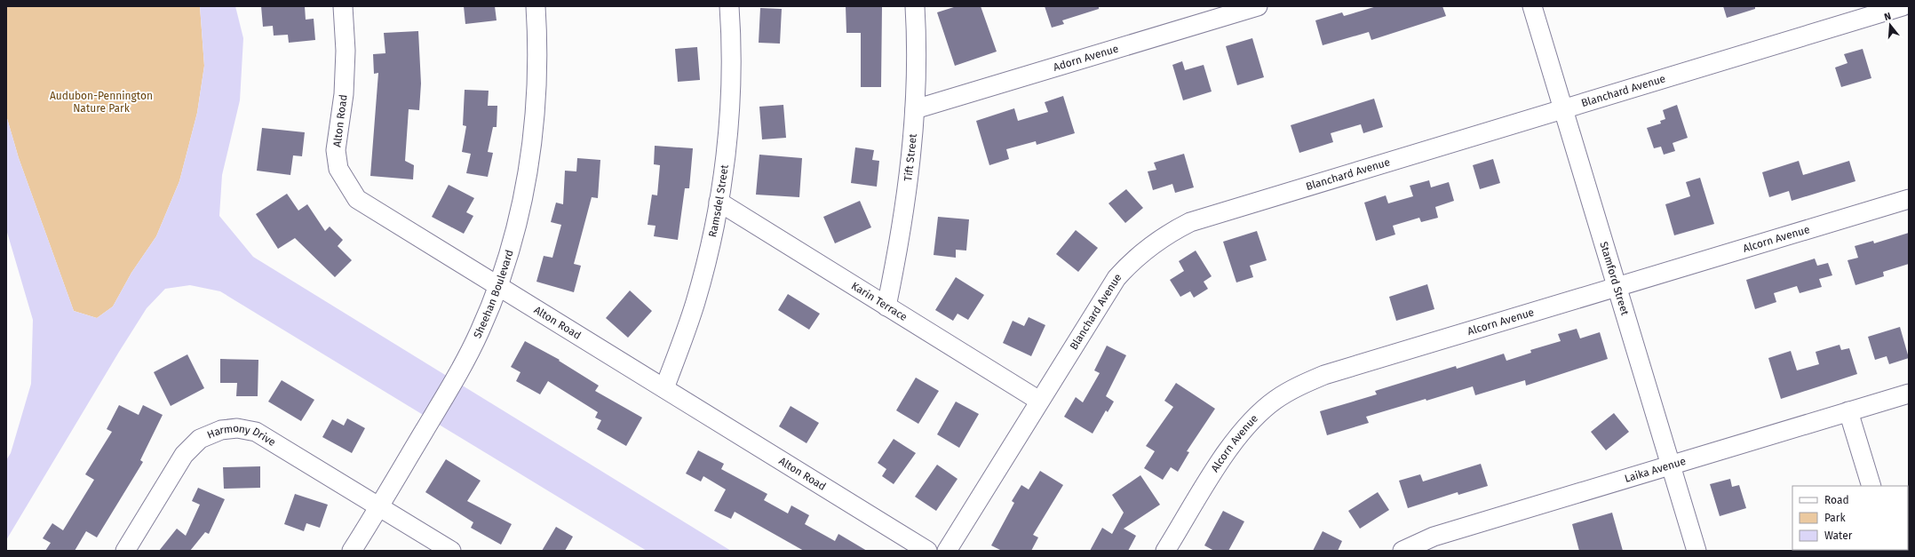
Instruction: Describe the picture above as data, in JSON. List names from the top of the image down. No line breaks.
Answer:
{"streets":{"street":["Adorn Avenue","Blanchard Avenue","Alton Road","Tift Street","Ramsdel Street","Alcorn Avenue","Stamford Street","Sheehan Boulevard","Karin Terrace","Harmony Drive","Laika Avenue"]},"crossings":[["Adorn Avenue","Tift Street"],["Blanchard Avenue","Stamford Street"],["Blanchard Avenue","Karin Terrace"],["Alton Road","Ramsdel Street"],["Alton Road","Sheehan Boulevard"],["Tift Street","Karin Terrace"],["Ramsdel Street","Karin Terrace"],["Alcorn Avenue","Stamford Street"],["Stamford Street","Laika Avenue"],["Sheehan Boulevard","Harmony Drive"]],"parks":["Audubon-Pennington Nature Park"],"legend":["Road","Park","Water"],"north":"top"}
